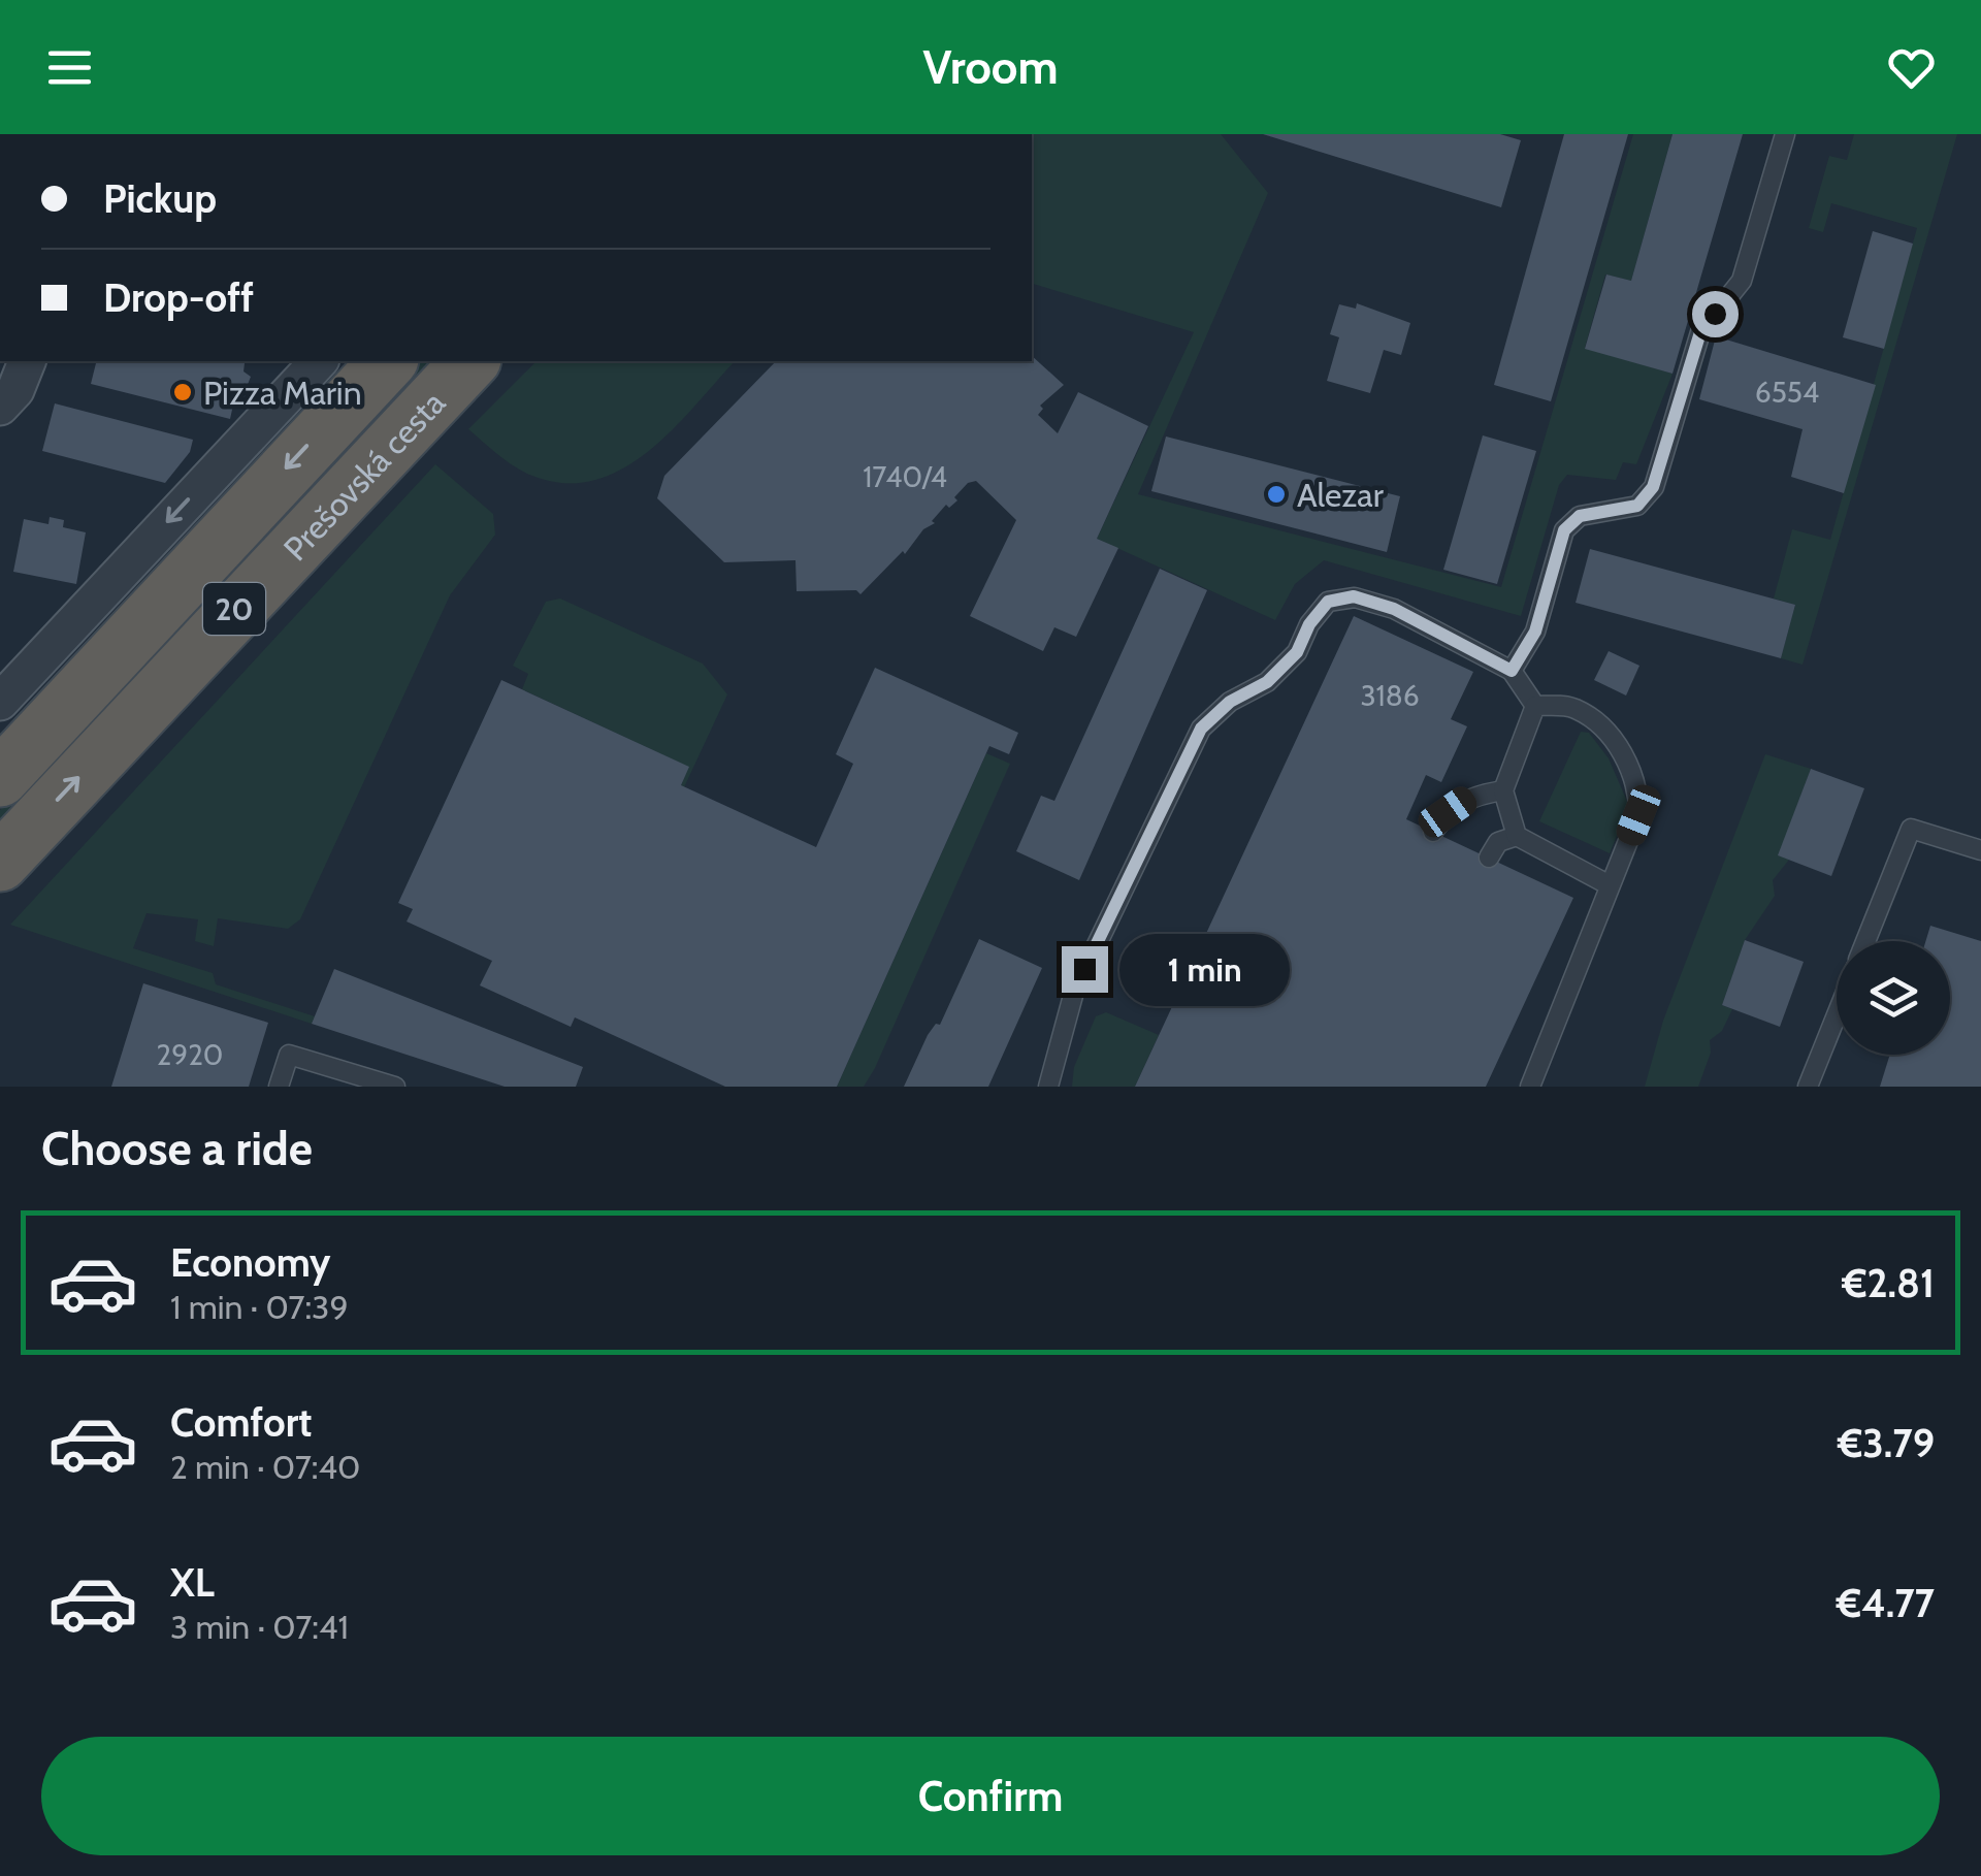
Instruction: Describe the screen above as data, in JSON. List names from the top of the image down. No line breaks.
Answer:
{"streets":{"highway":["Prešovská cesta","20"]},"places":["Pizza Marin","Alezar"],"house_numbers":["6554","1740/4","3186","2920"],"page":{"header":"Vroom","banner":["Pickup","Drop-off"],"bubble":"1 min","heading":"Choose a ride","list":[{"name":"Economy","note":"1 min · 07:39","value":"€2.81"},{"name":"Comfort","note":"2 min · 07:40","value":"€3.79"},{"name":"XL","note":"3 min · 07:41","value":"€4.77"}],"buttons":"Confirm"}}
